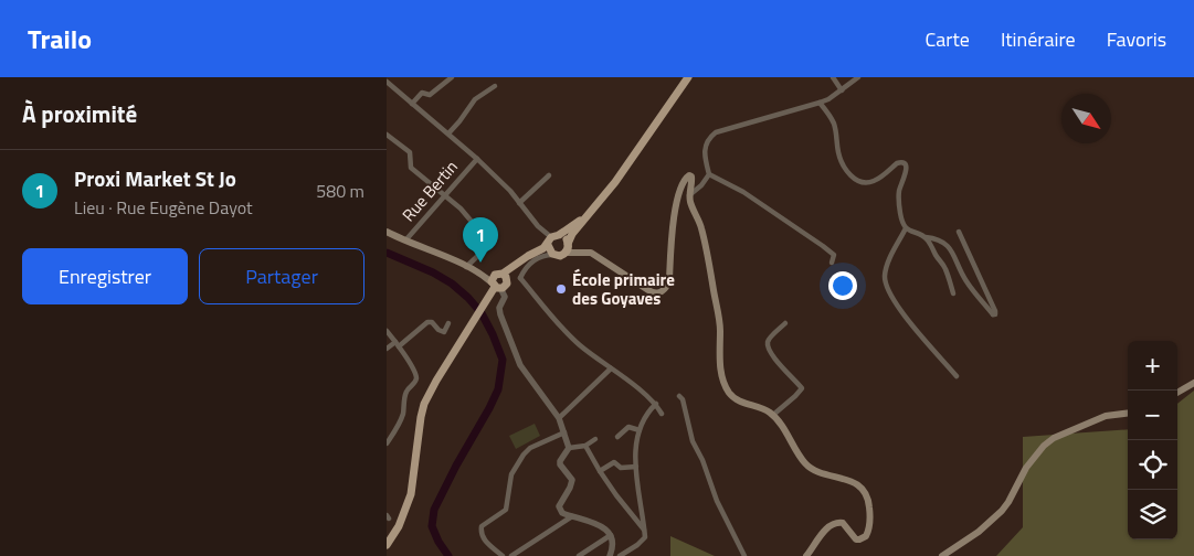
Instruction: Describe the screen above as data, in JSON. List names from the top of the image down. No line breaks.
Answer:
{"streets":{"street":["Rue Bertin"]},"places":["École primaire des Goyaves"],"north":"bottom right","page":{"header":"Trailo","nav":["Carte","Itinéraire","Favoris"],"heading":"À proximité","list":[{"mark":"1","name":"Proxi Market St Jo","note":"Lieu · Rue Eugène Dayot","value":"580 m"}],"pins":"1","buttons":["Enregistrer","Partager"],"map_buttons":["+","−"]}}
